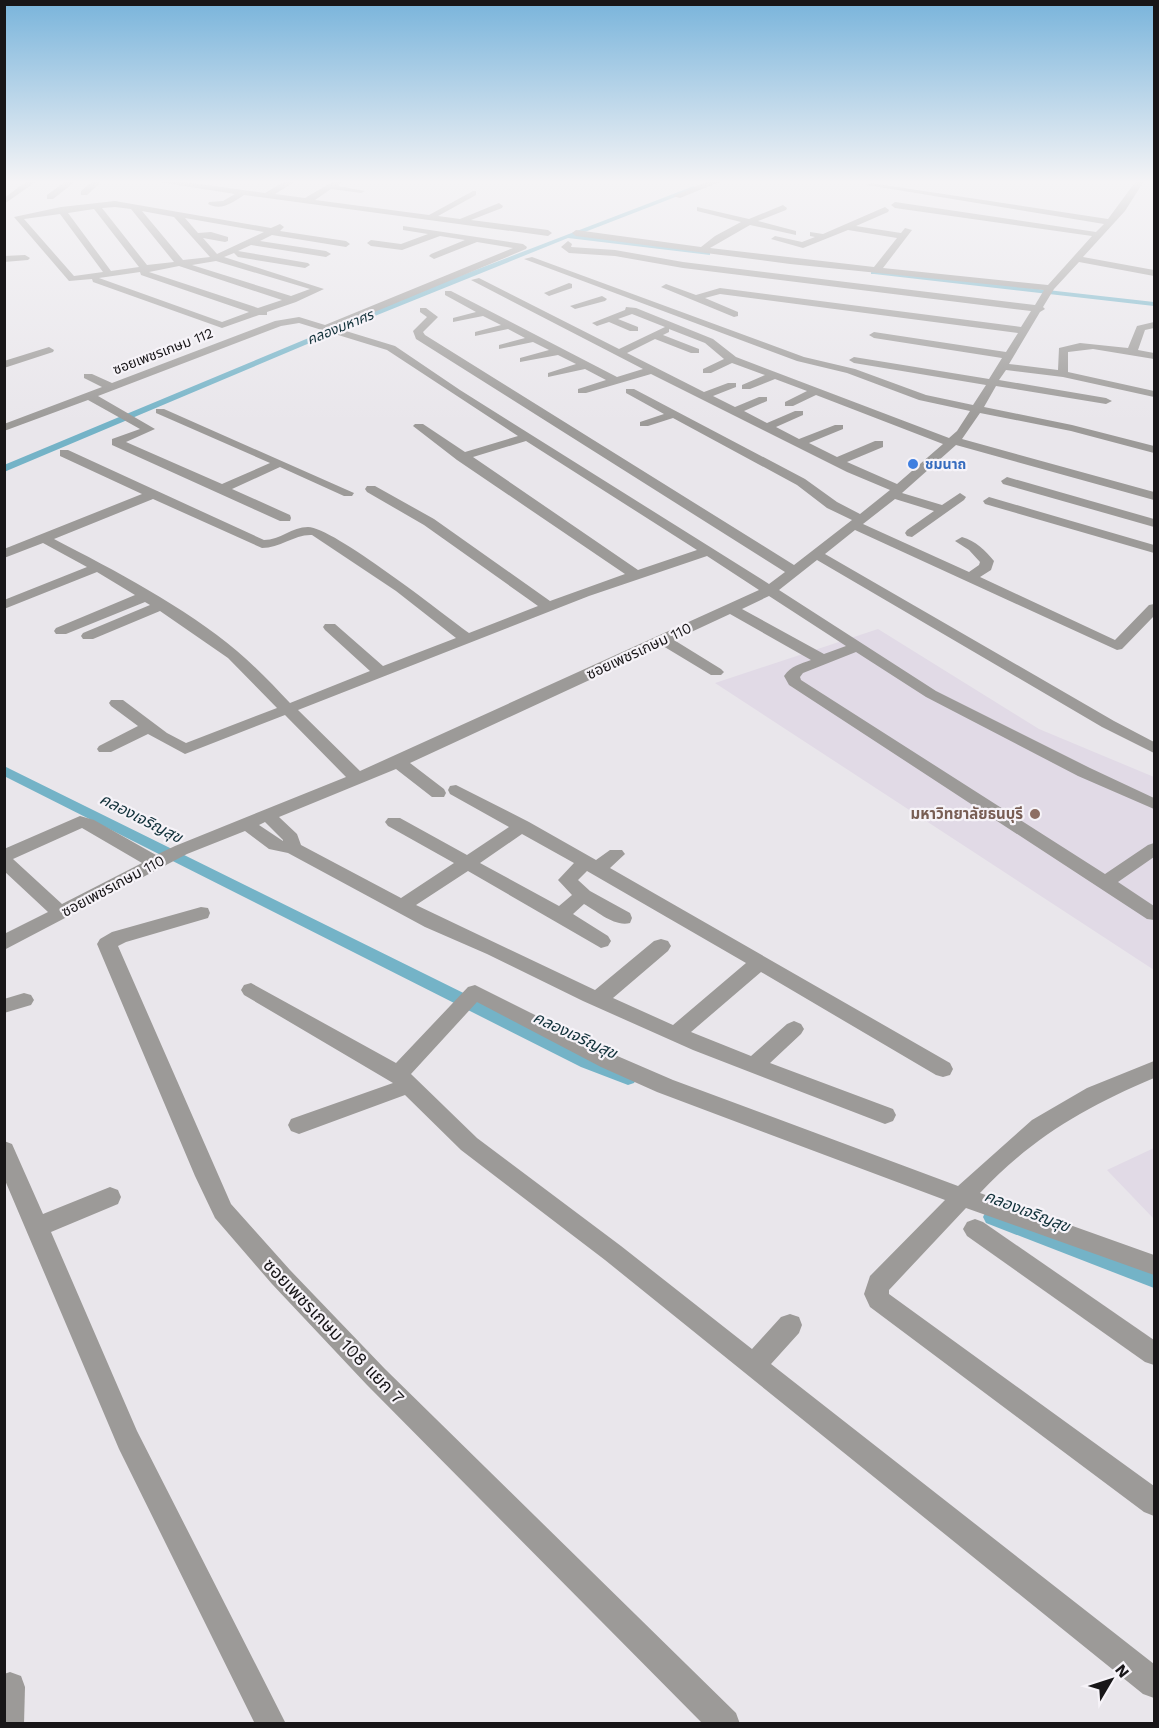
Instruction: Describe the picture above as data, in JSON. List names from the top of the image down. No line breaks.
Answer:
{"streets":{"street":["ซอยเพชรเกษม 112","ซอยเพชรเกษม 110","ซอยเพชรเกษม 108 แยก 7"]},"water":["คลองมหาศร","คลองเจริญสุข"],"places":["ชมนาถ","มหาวิทยาลัยธนบุรี"],"north":"top right"}
